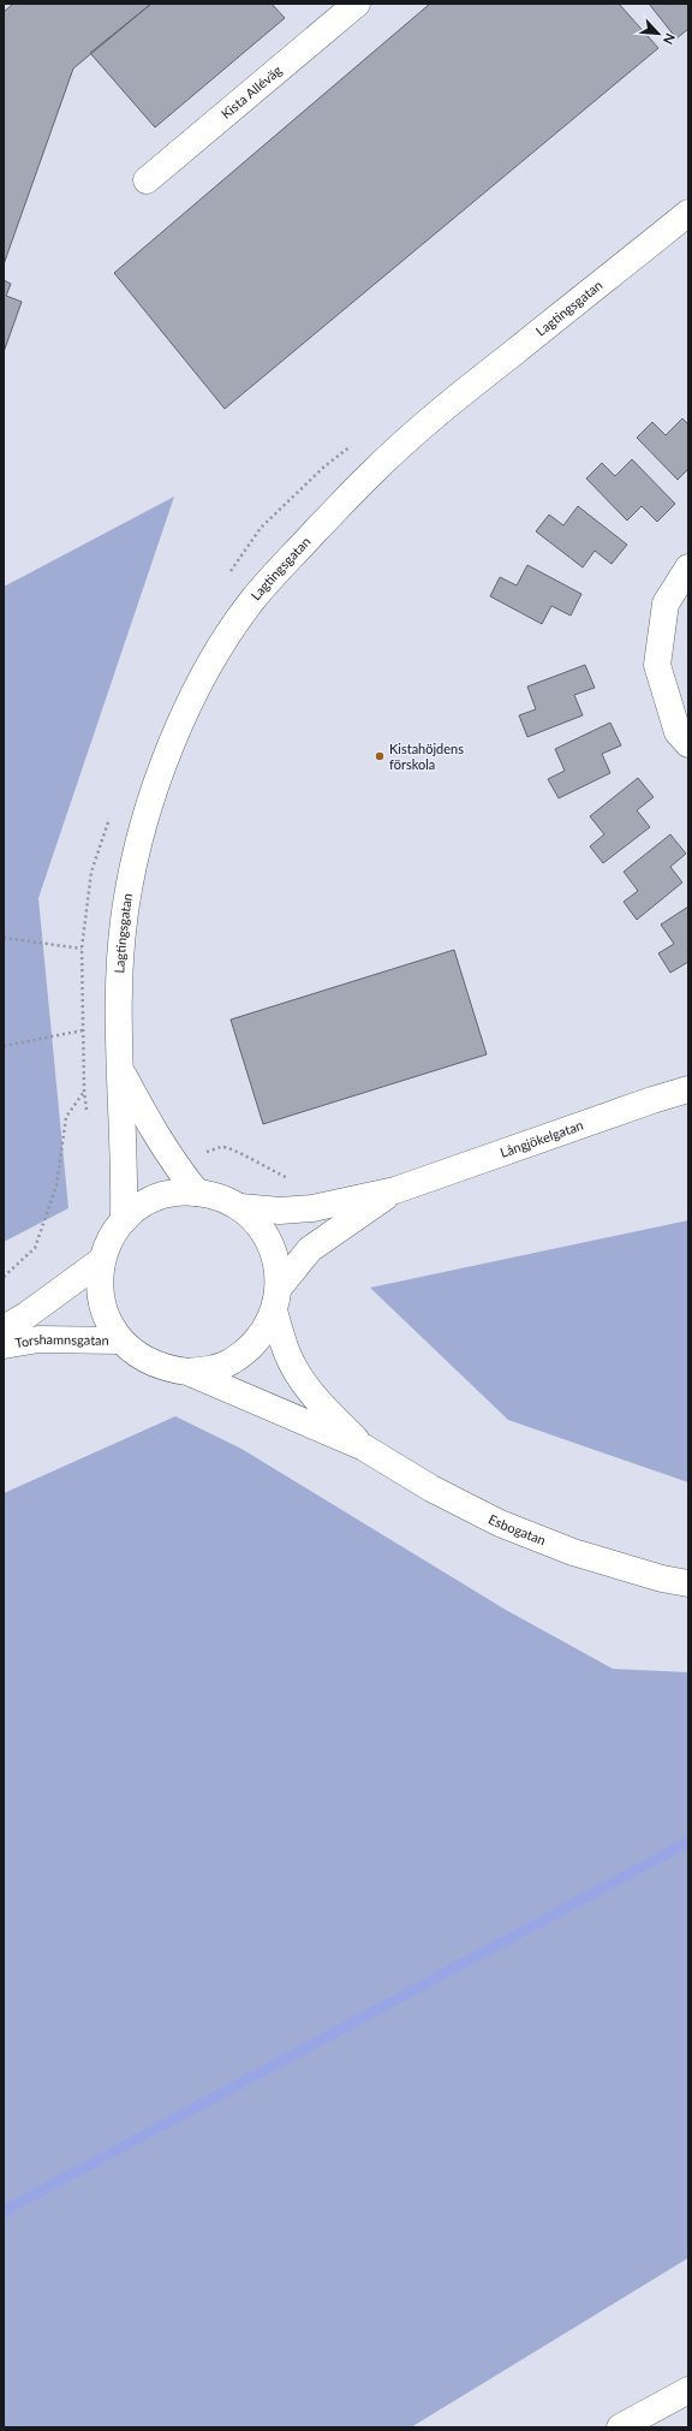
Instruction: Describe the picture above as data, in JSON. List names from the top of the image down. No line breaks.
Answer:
{"streets":{"main road":["Kista Alléväg","Lagtingsgatan","Långjökelgatan","Torshamnsgatan","Esbogatan"]},"crossings":[["Långjökelgatan","Esbogatan"]],"places":["Kistahöjdens förskola"],"north":"bottom right"}
